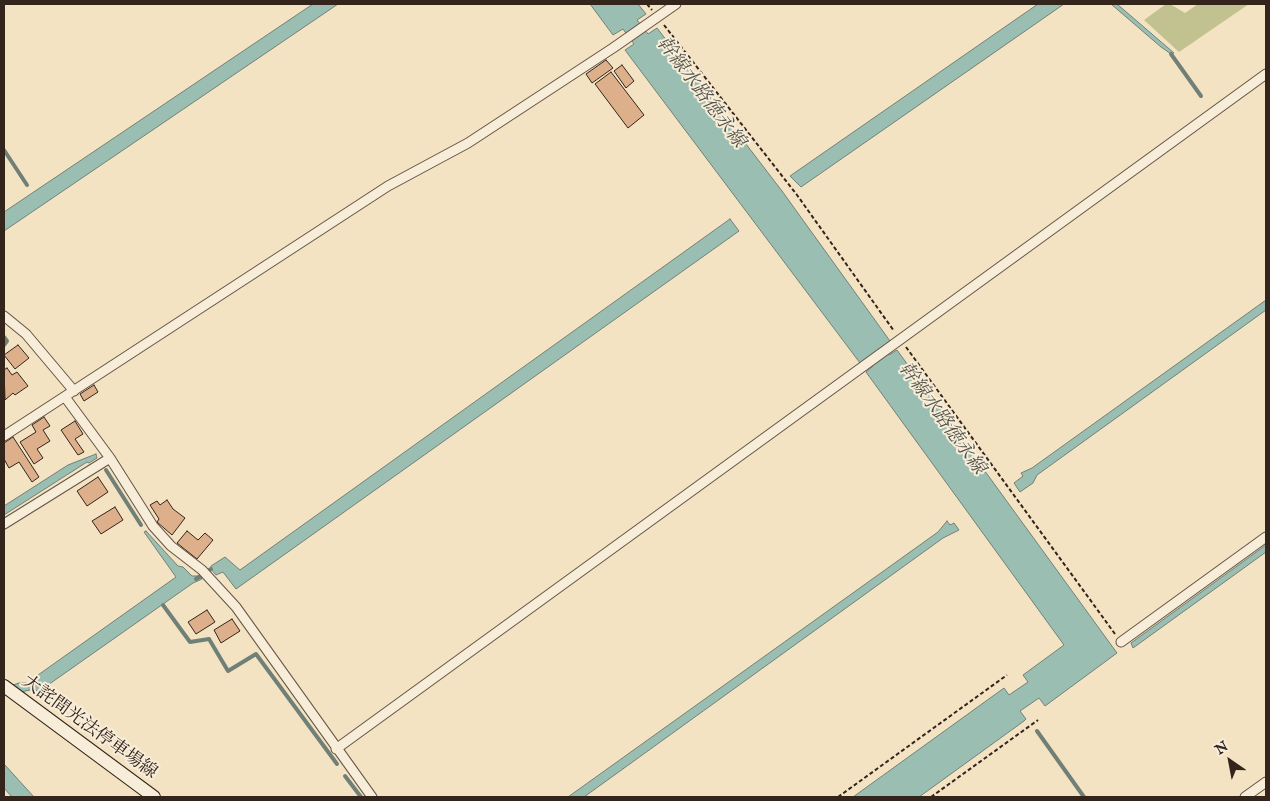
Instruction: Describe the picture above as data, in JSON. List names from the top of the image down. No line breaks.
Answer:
{"streets":{"main road":["大詫間光法停車場線"]},"water":["幹線水路徳永線"],"north":"top left"}
